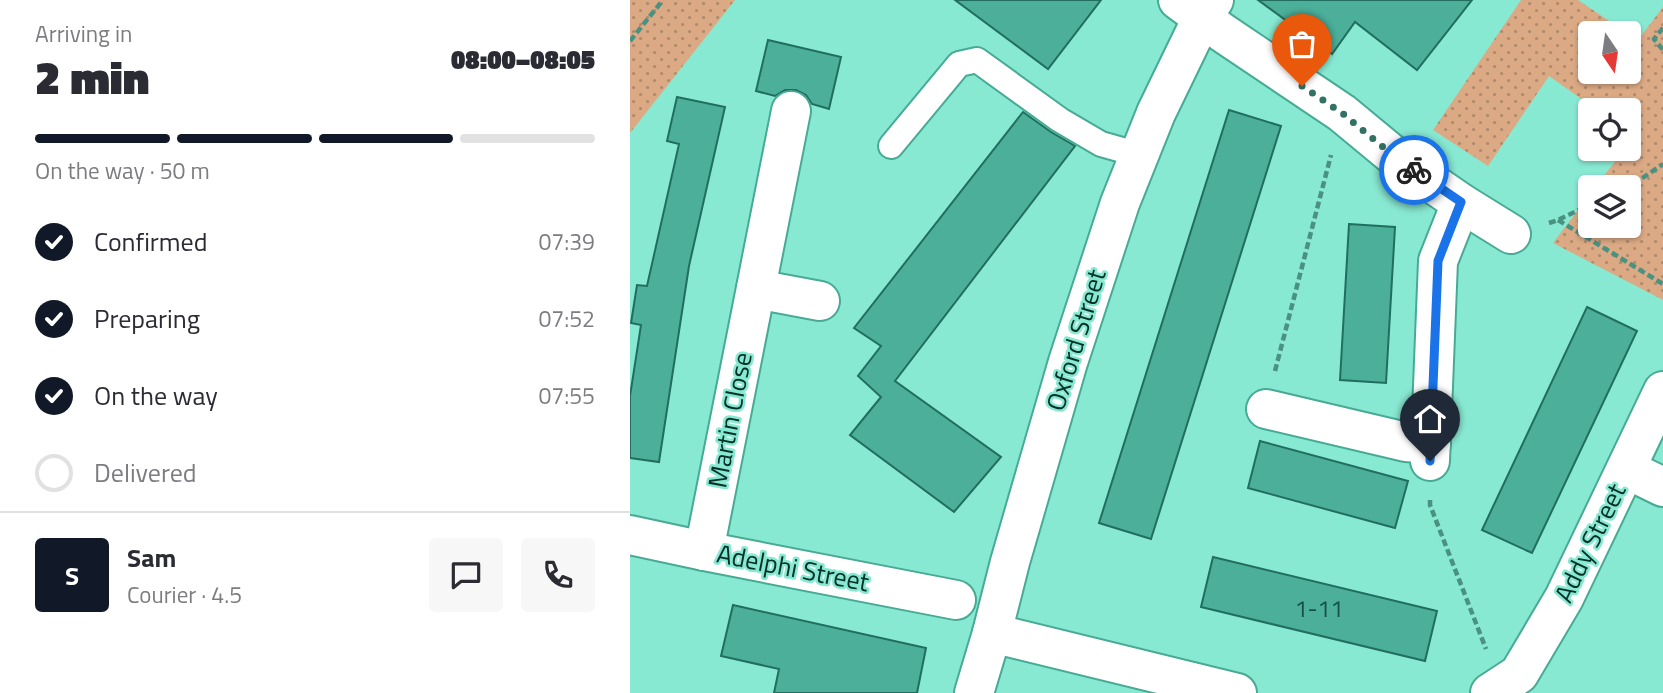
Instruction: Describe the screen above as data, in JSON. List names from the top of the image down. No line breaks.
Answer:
{"streets":{"street":["Oxford Street","Martin Close","Addy Street","Adelphi Street"]},"crossings":[["Martin Close","Adelphi Street"]],"house_numbers":["1-11"],"north":"bottom","page":{"heading":["2 min","Arriving in","08:00–08:05"],"panel":["Sam","Courier · 4.5"],"bar":"On the way · 50 m","list":[["Confirmed","07:39"],["Preparing","07:52"],["On the way","07:55"],"Delivered"],"round":"S"}}
